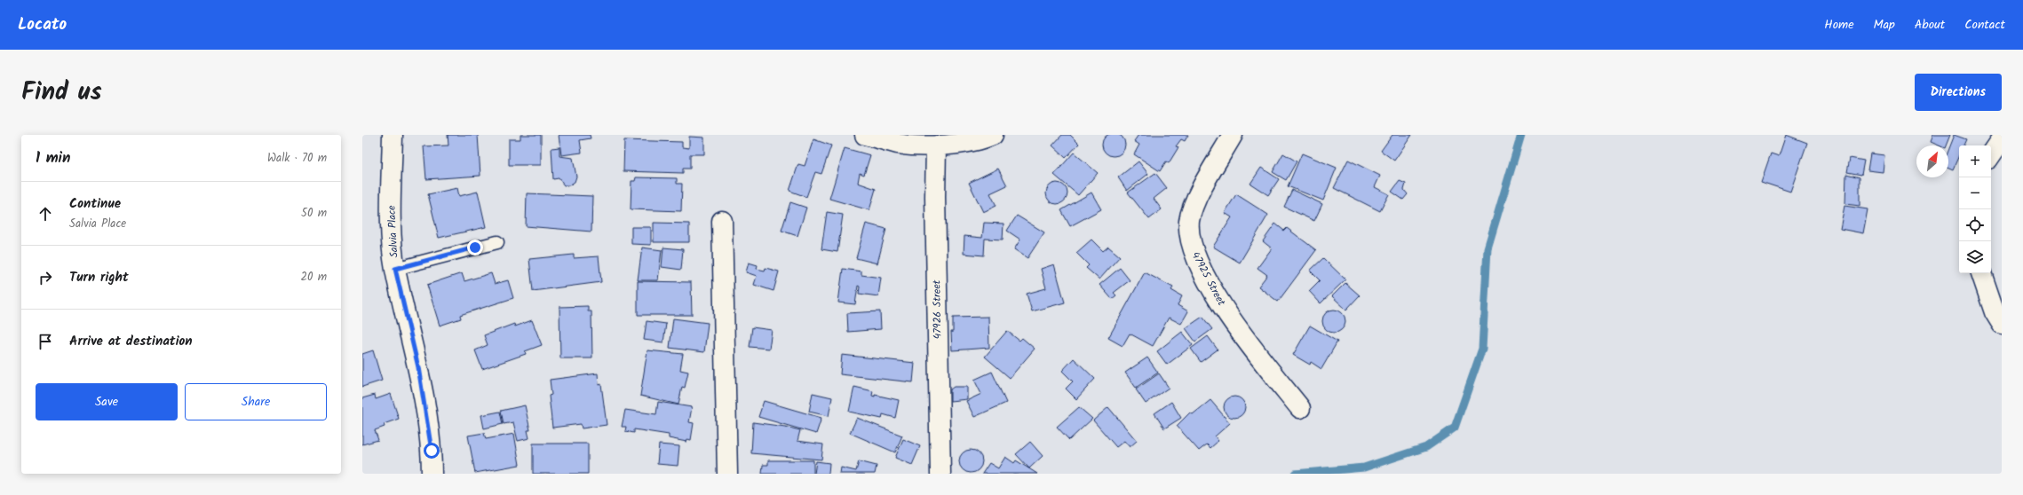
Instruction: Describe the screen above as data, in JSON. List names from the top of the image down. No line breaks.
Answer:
{"streets":{"street":["Salvia Place","47925 Street","47926 Street"]},"north":"top right","page":{"header":"Locato","nav":["Home","Map","About","Contact"],"title":"Find us","buttons":["Directions",["Save","Share"]],"heading":["1 min","Walk · 70 m"],"map_buttons":["+","−"],"list":[["Continue","Salvia Place","50 m"],["Turn right","20 m"],"Arrive at destination"]}}
